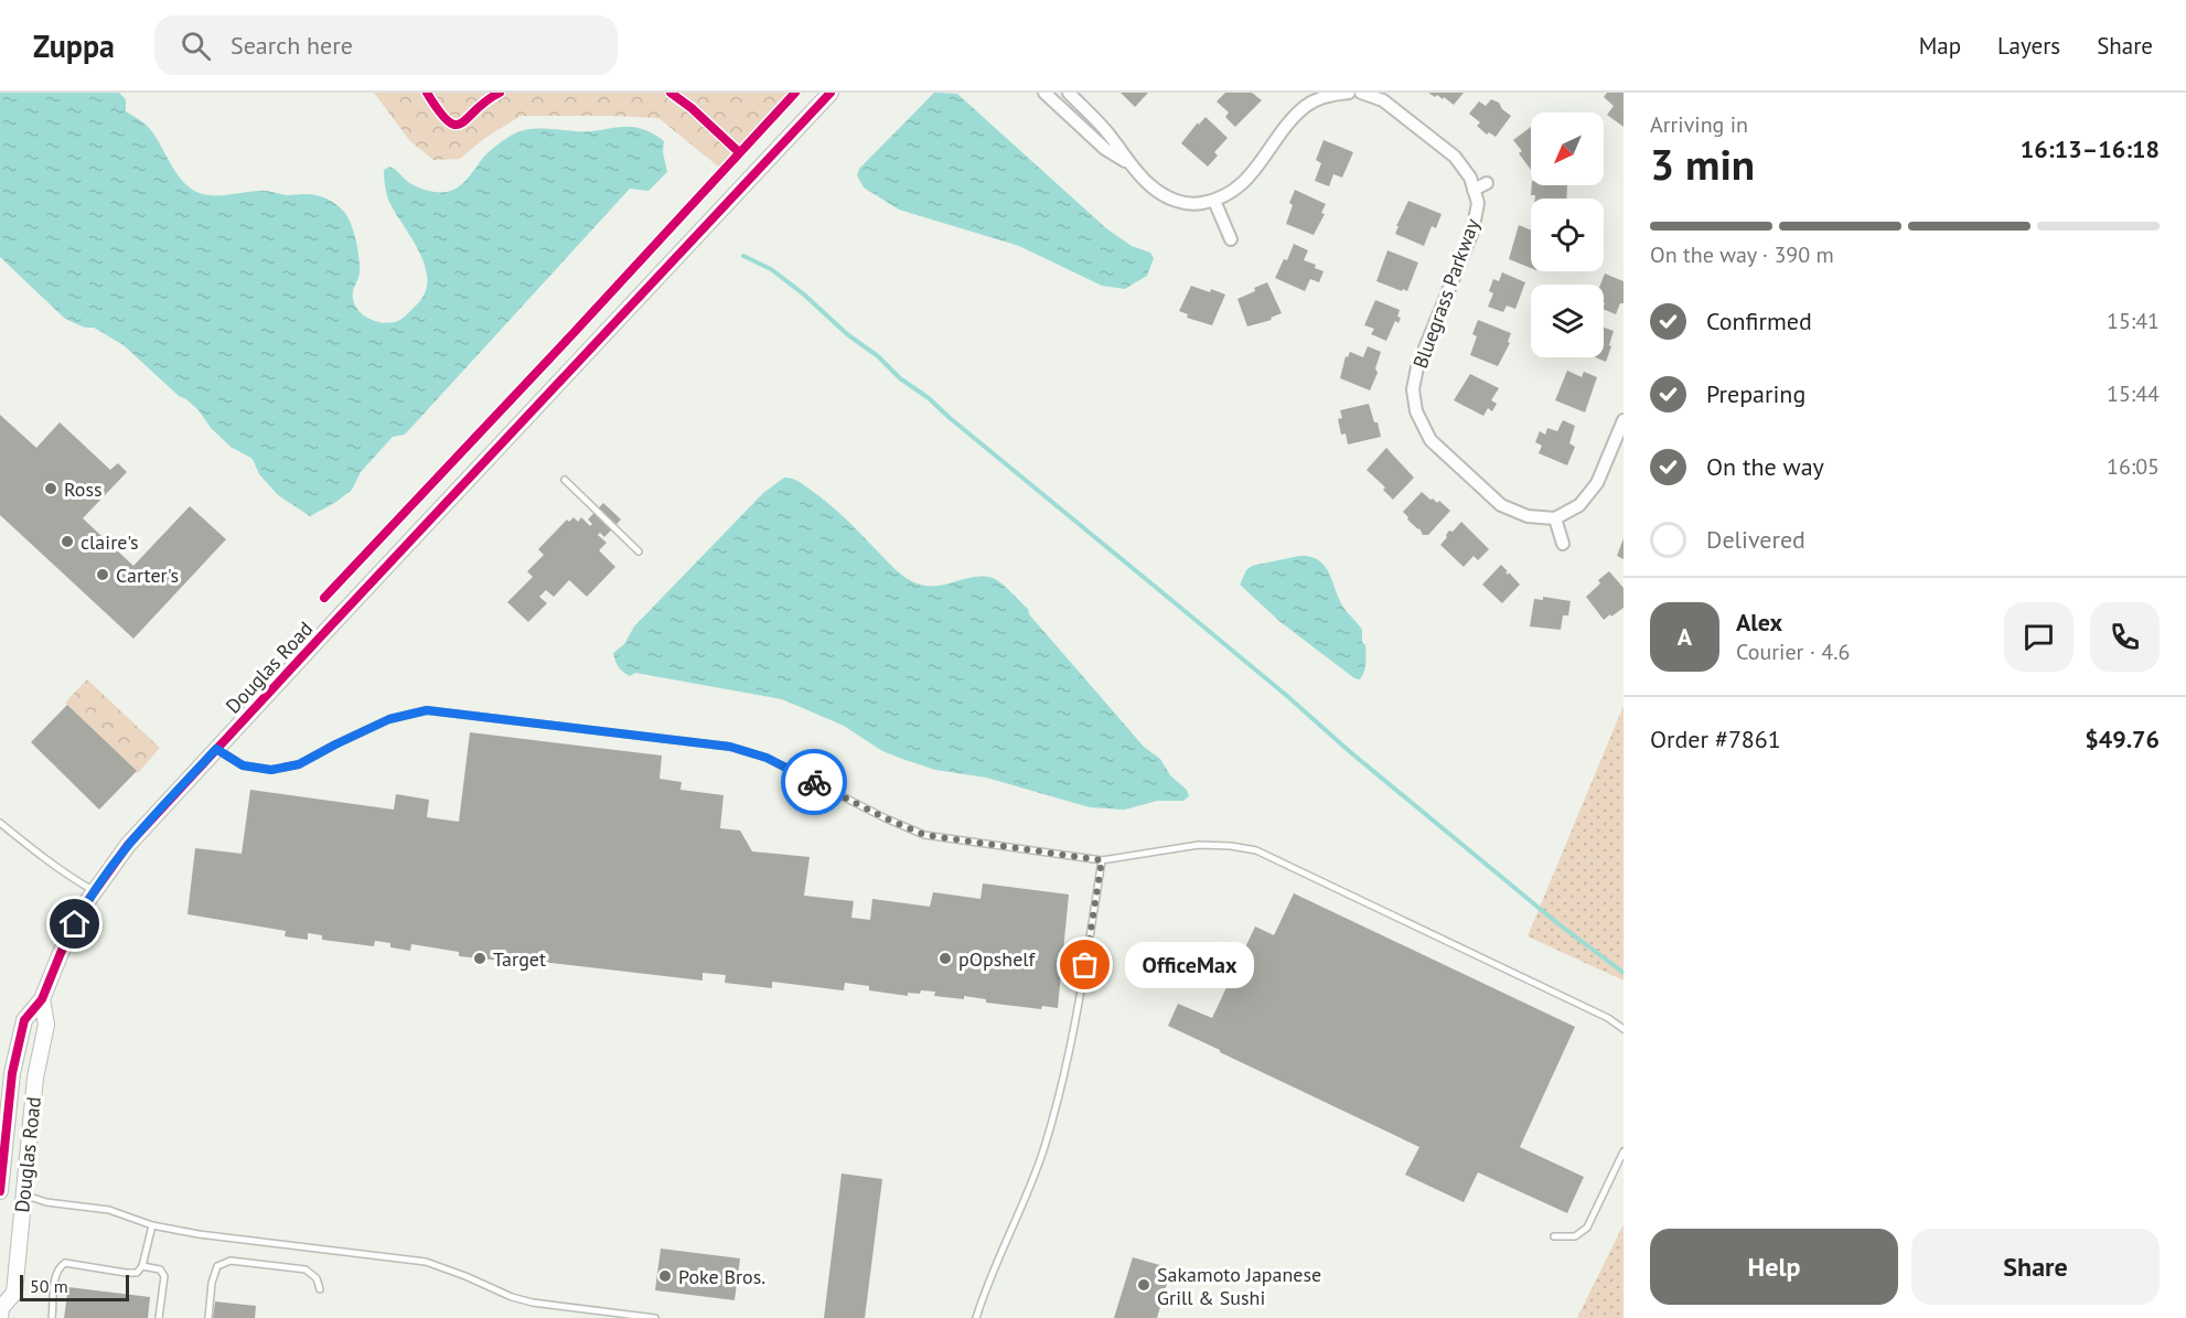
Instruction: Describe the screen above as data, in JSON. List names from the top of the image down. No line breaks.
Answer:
{"streets":{"street":["Bluegrass Parkway","Douglas Road"]},"places":["Ross","claire's","Carter's","Target","pOpshelf","OfficeMax","Poke Bros.","Sakamoto Japanese Grill & Sushi"],"scale_bar":"50 m","north":"bottom left","page":{"header":"Zuppa","search":"Search here","nav":["Map","Layers","Share"],"heading":["3 min","Arriving in","16:13–16:18"],"panel":["Alex","Courier · 4.6","Order #7861","$49.76"],"bar":"On the way · 390 m","list":[["Confirmed","15:41"],["Preparing","15:44"],["On the way","16:05"],"Delivered"],"round":"A","bubble":"OfficeMax","buttons":["Help","Share"],"scale":"50 m"}}
